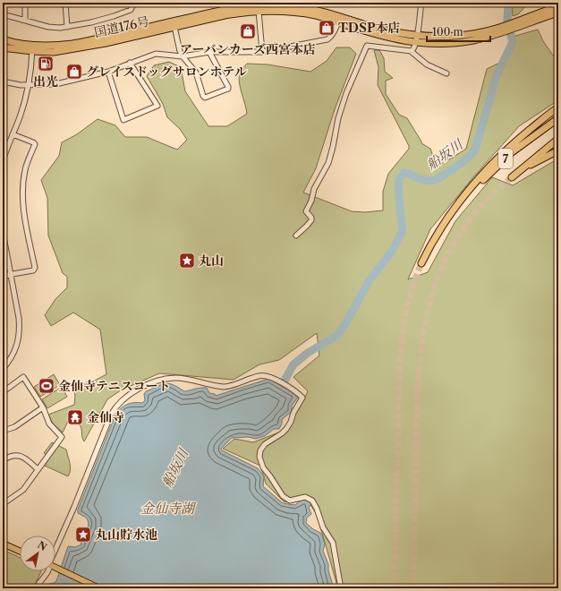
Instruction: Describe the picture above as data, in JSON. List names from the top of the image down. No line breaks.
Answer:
{"streets":{"highway":["国道176号","7"]},"water":["船坂川","金仙寺湖"],"places":{"shop":["TDSP本店","アーバンカーズ西宮本店","グレイスドッグサロンホテル"],"fuel station":["出光"],"place":["丸山","丸山貯水池"],"sports":["金仙寺テニスコート"],"temple":["金仙寺"]},"scale_bar":"100 m","north":"top right"}
